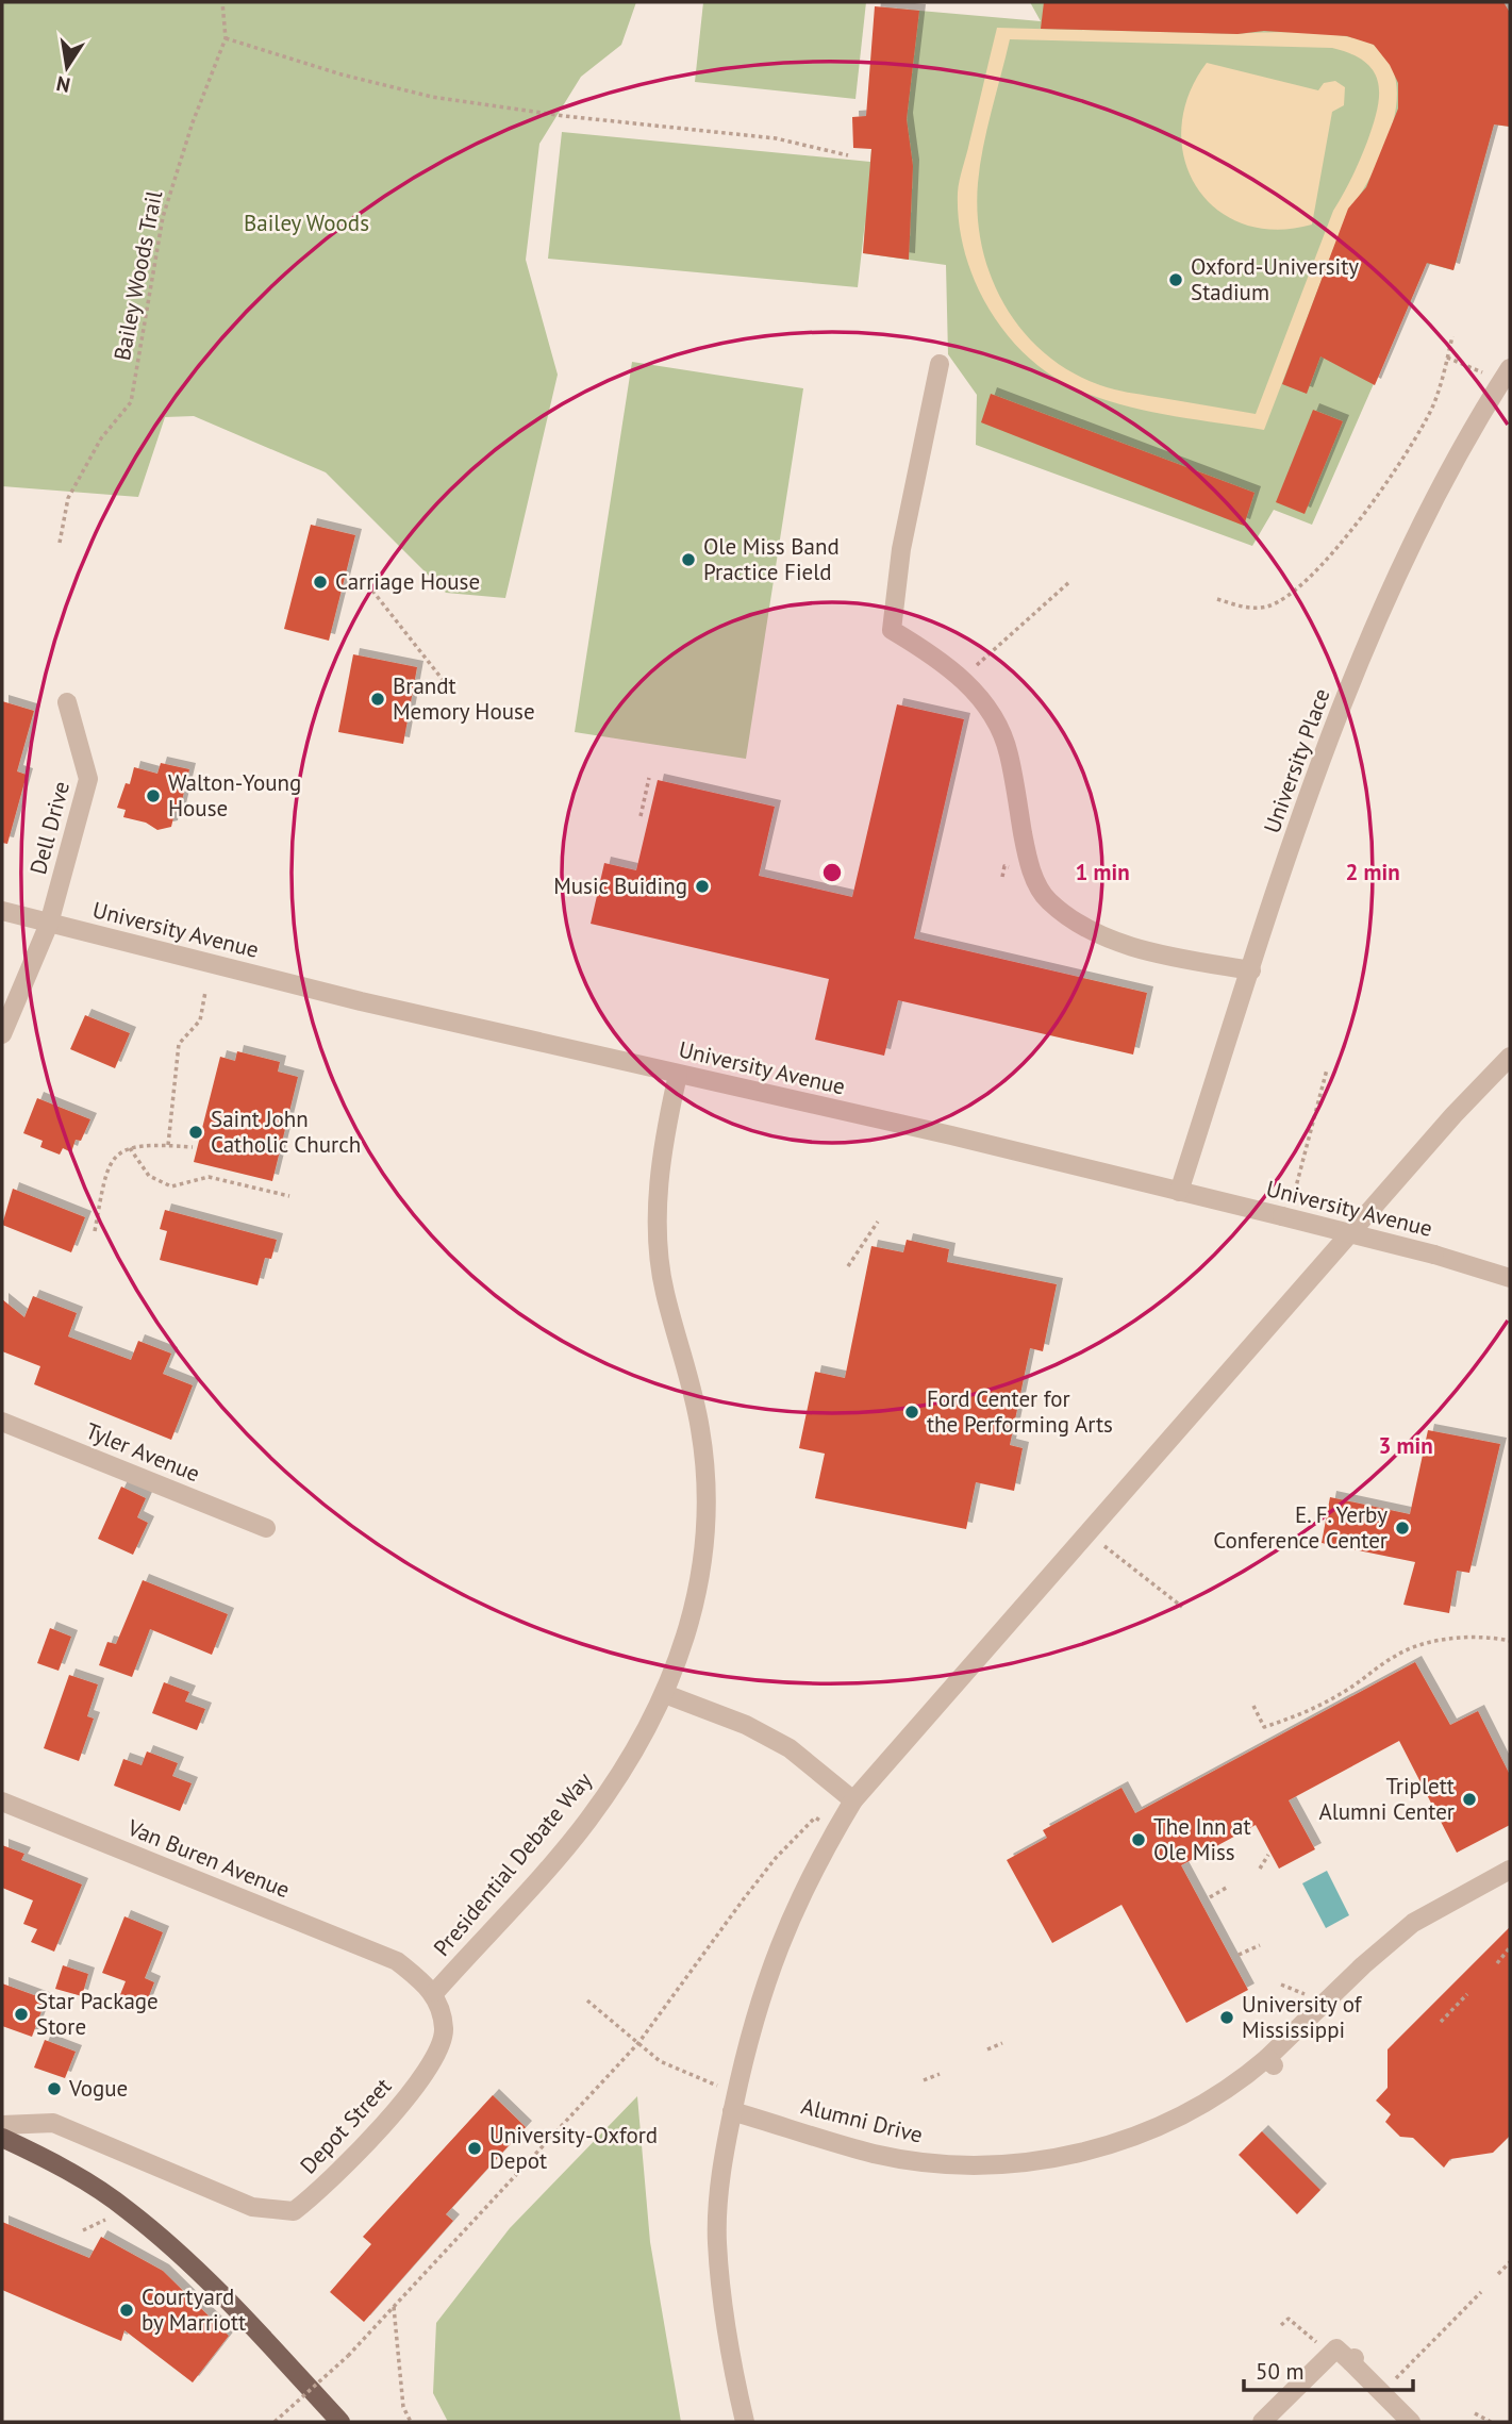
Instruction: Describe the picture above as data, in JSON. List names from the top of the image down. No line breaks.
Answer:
{"streets":{"street":["University Place","Dell Drive","University Avenue","Tyler Avenue","Van Buren Avenue","Presidential Debate Way","Alumni Drive","Depot Street"],"path":["Bailey Woods Trail"]},"crossings":[["University Place","University Avenue"],["Dell Drive","University Avenue"],["University Avenue","Presidential Debate Way"],["Van Buren Avenue","Presidential Debate Way"],["Van Buren Avenue","Depot Street"],["Presidential Debate Way","Depot Street"]],"parks":["Bailey Woods"],"places":["Oxford-University Stadium","Ole Miss Band Practice Field","Carriage House","Brandt Memory House","Walton-Young House","Music Buiding","Saint John Catholic Church","Ford Center for the Performing Arts","E. F. Yerby Conference Center","Triplett Alumni Center","The Inn at Ole Miss","Star Package Store","University of Mississippi","Vogue","University-Oxford Depot","Courtyard by Marriott"],"scale_bar":"50 m","north":"bottom","rings":["1 min","2 min","3 min"]}
